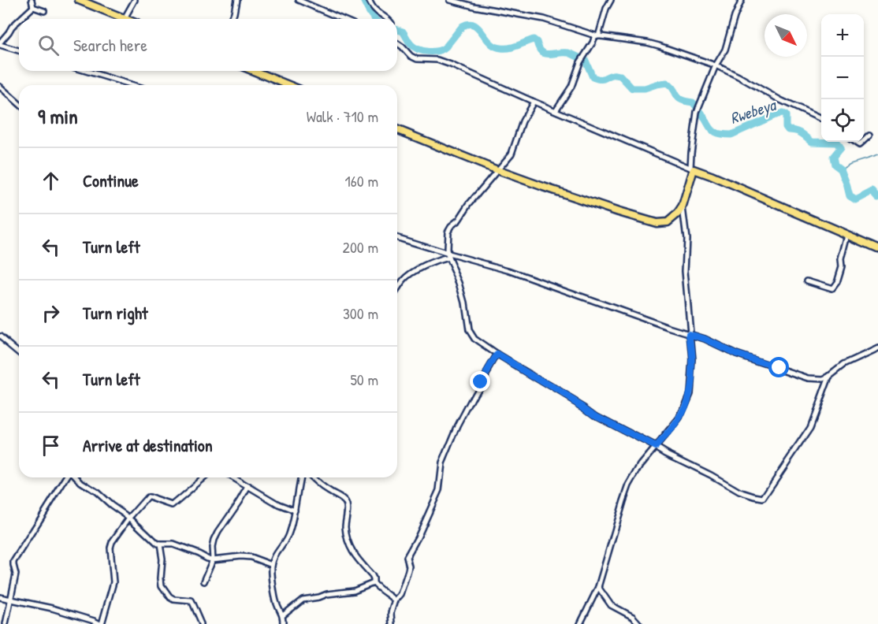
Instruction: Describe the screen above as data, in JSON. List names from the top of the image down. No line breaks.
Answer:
{"water":["Rwebeya"],"north":"bottom right","page":{"map_buttons":["+","−"],"search":"Search here","heading":["9 min","Walk · 710 m"],"list":[["Continue","160 m"],["Turn left","200 m"],["Turn right","300 m"],["Turn left","50 m"],"Arrive at destination"]}}
